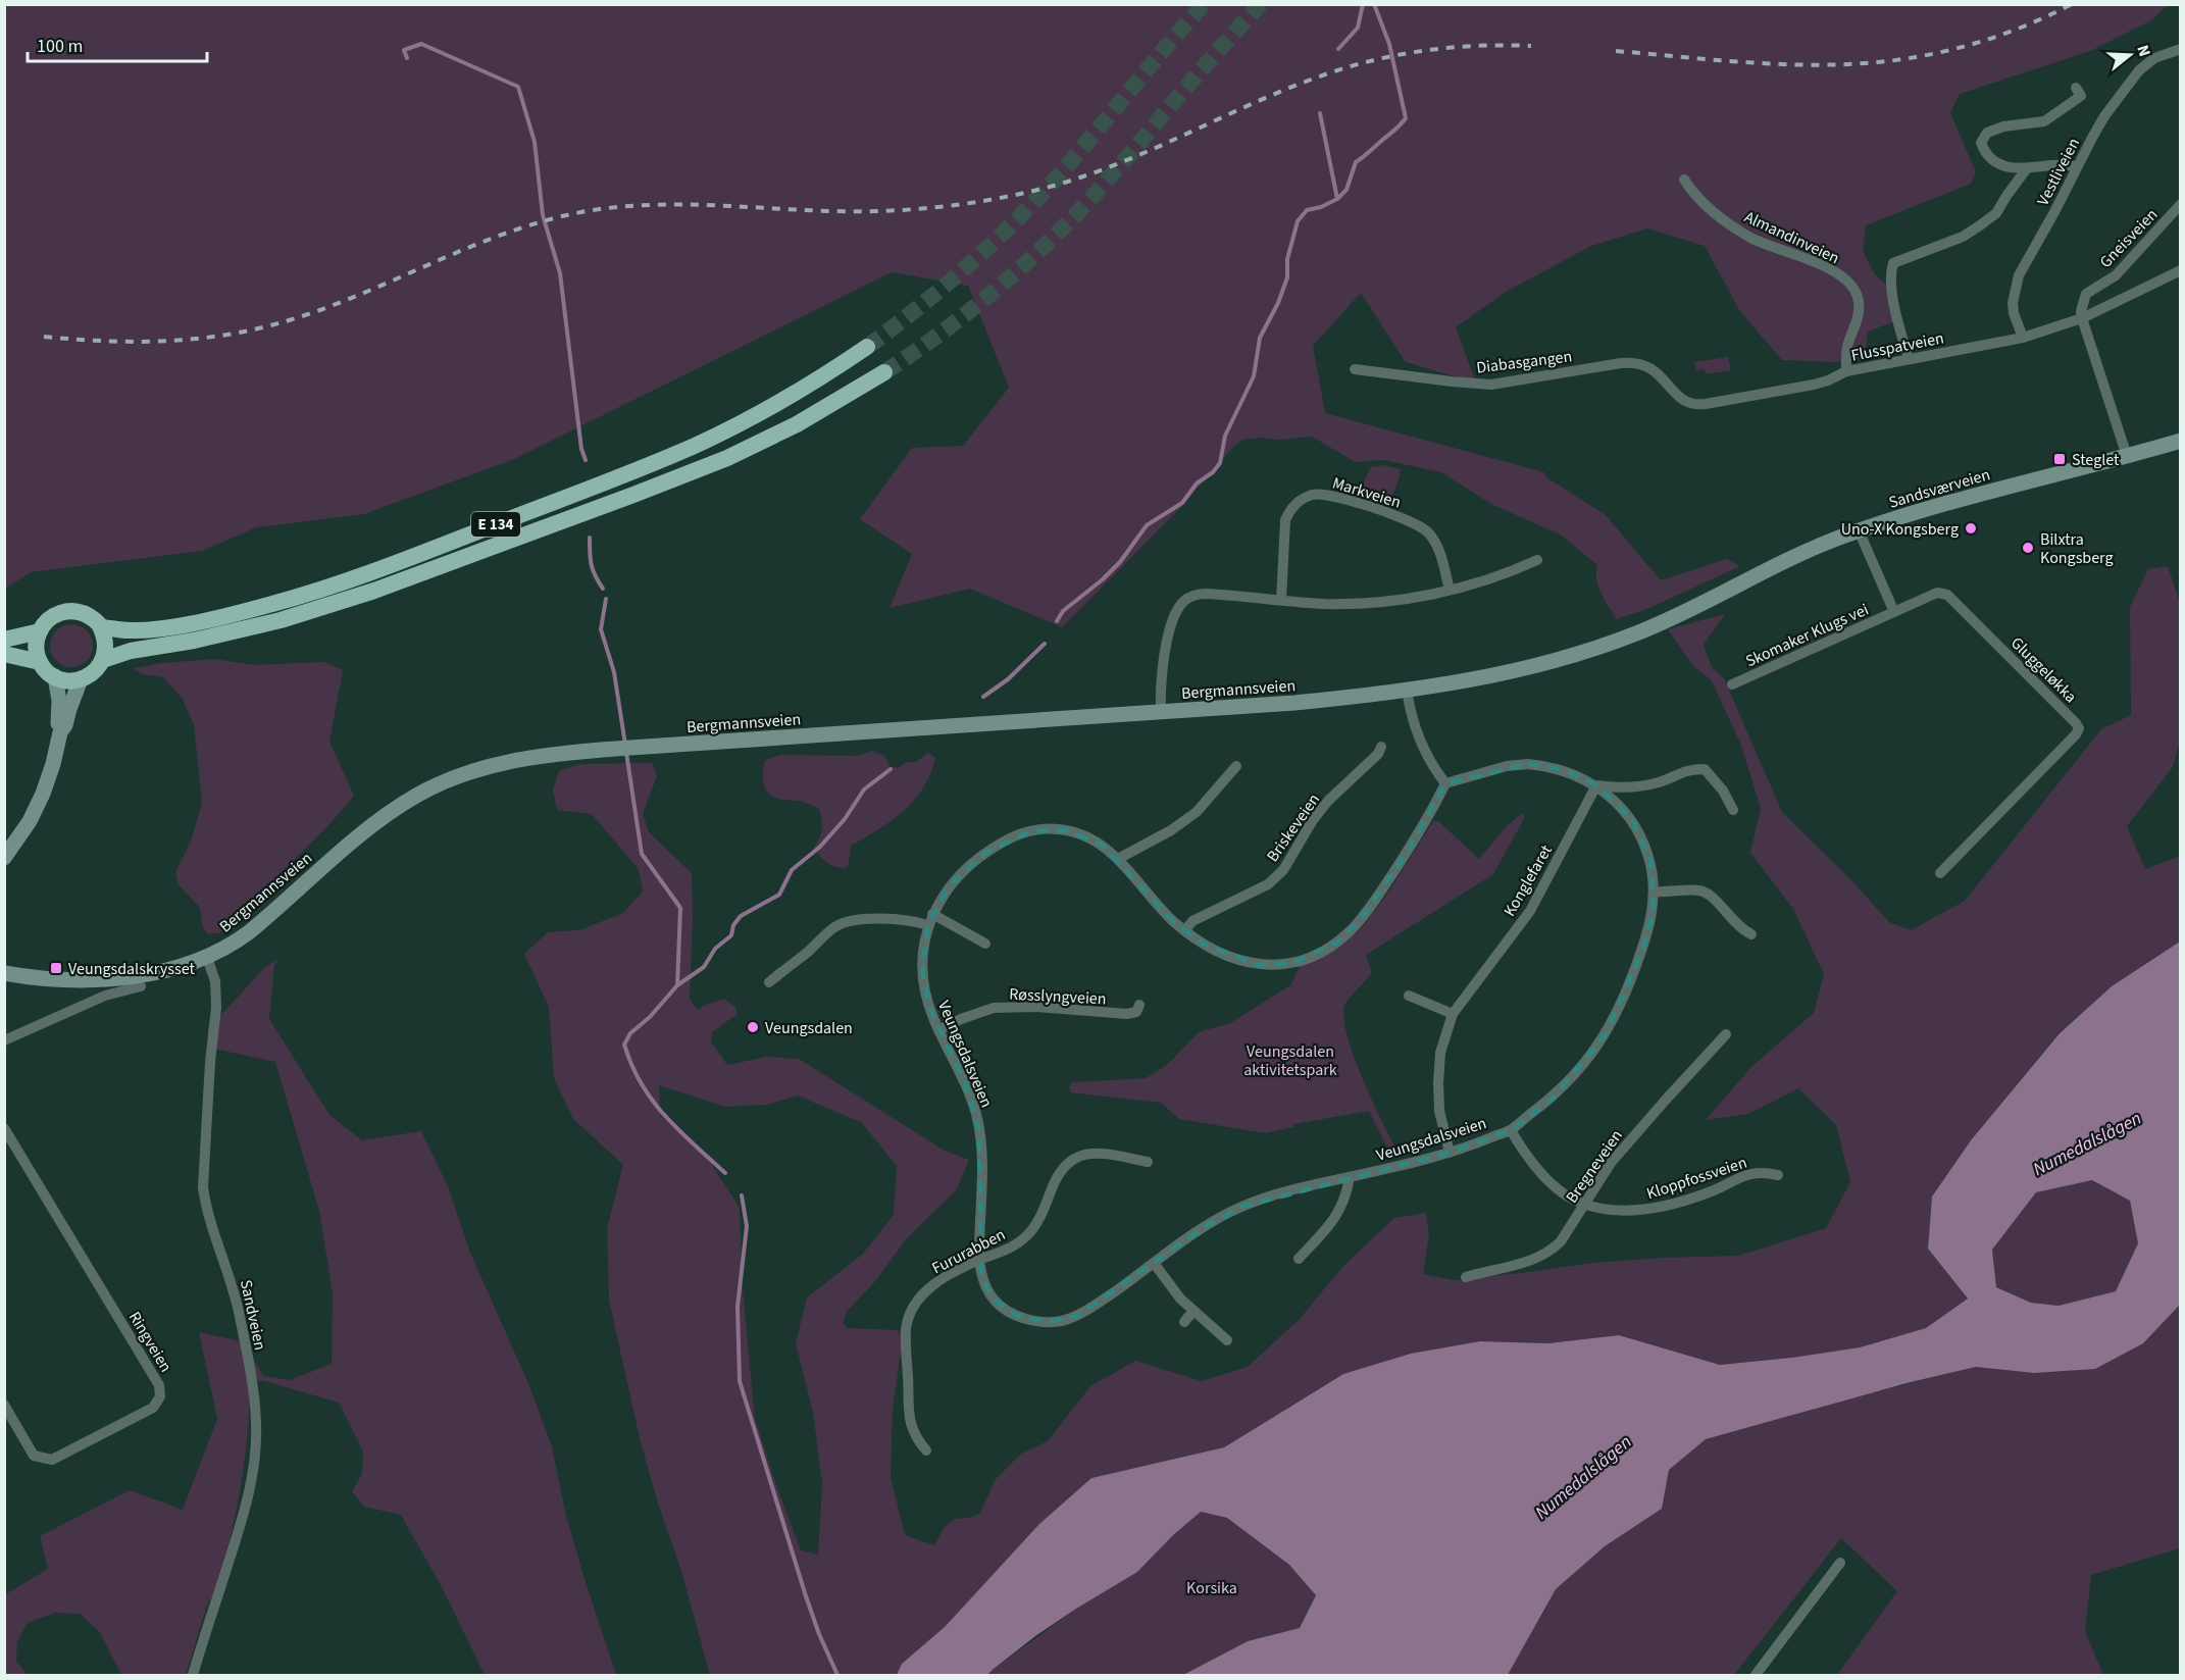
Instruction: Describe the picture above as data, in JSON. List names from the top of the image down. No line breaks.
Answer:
{"streets":{"highway":["E 134"],"main road":["Sandsværveien","Bergmannsveien"],"street":["Vestliveien","Almandinveien","Gneisveien","Flusspatveien","Diabasgangen","Markveien","Skomaker Klugs vei","Gluggeløkka","Briskeveien","Konglefaret","Røsslyngveien","Veungsdalsveien","Bregneveien","Kloppfossveien","Fururabben","Sandveien","Ringveien"]},"crossings":[["Vestliveien","Flusspatveien"],["Almandinveien","Flusspatveien"],["Gneisveien","Flusspatveien"],["Flusspatveien","Diabasgangen"],["Sandsværveien","Bergmannsveien"],["Skomaker Klugs vei","Gluggeløkka"],["Bergmannsveien","Sandveien"],["Briskeveien","Veungsdalsveien"],["Konglefaret","Veungsdalsveien"],["Røsslyngveien","Veungsdalsveien"],["Veungsdalsveien","Kloppfossveien"],["Veungsdalsveien","Fururabben"],["Bregneveien","Kloppfossveien"]],"water":["Numedalslågen"],"parks":["Veungsdalen aktivitetspark","Korsika"],"places":{"transit":["Steglet","Veungsdalskrysset"],"other":["Uno-X Kongsberg","Bilxtra Kongsberg","Veungsdalen"]},"scale_bar":"100 m","north":"right"}
